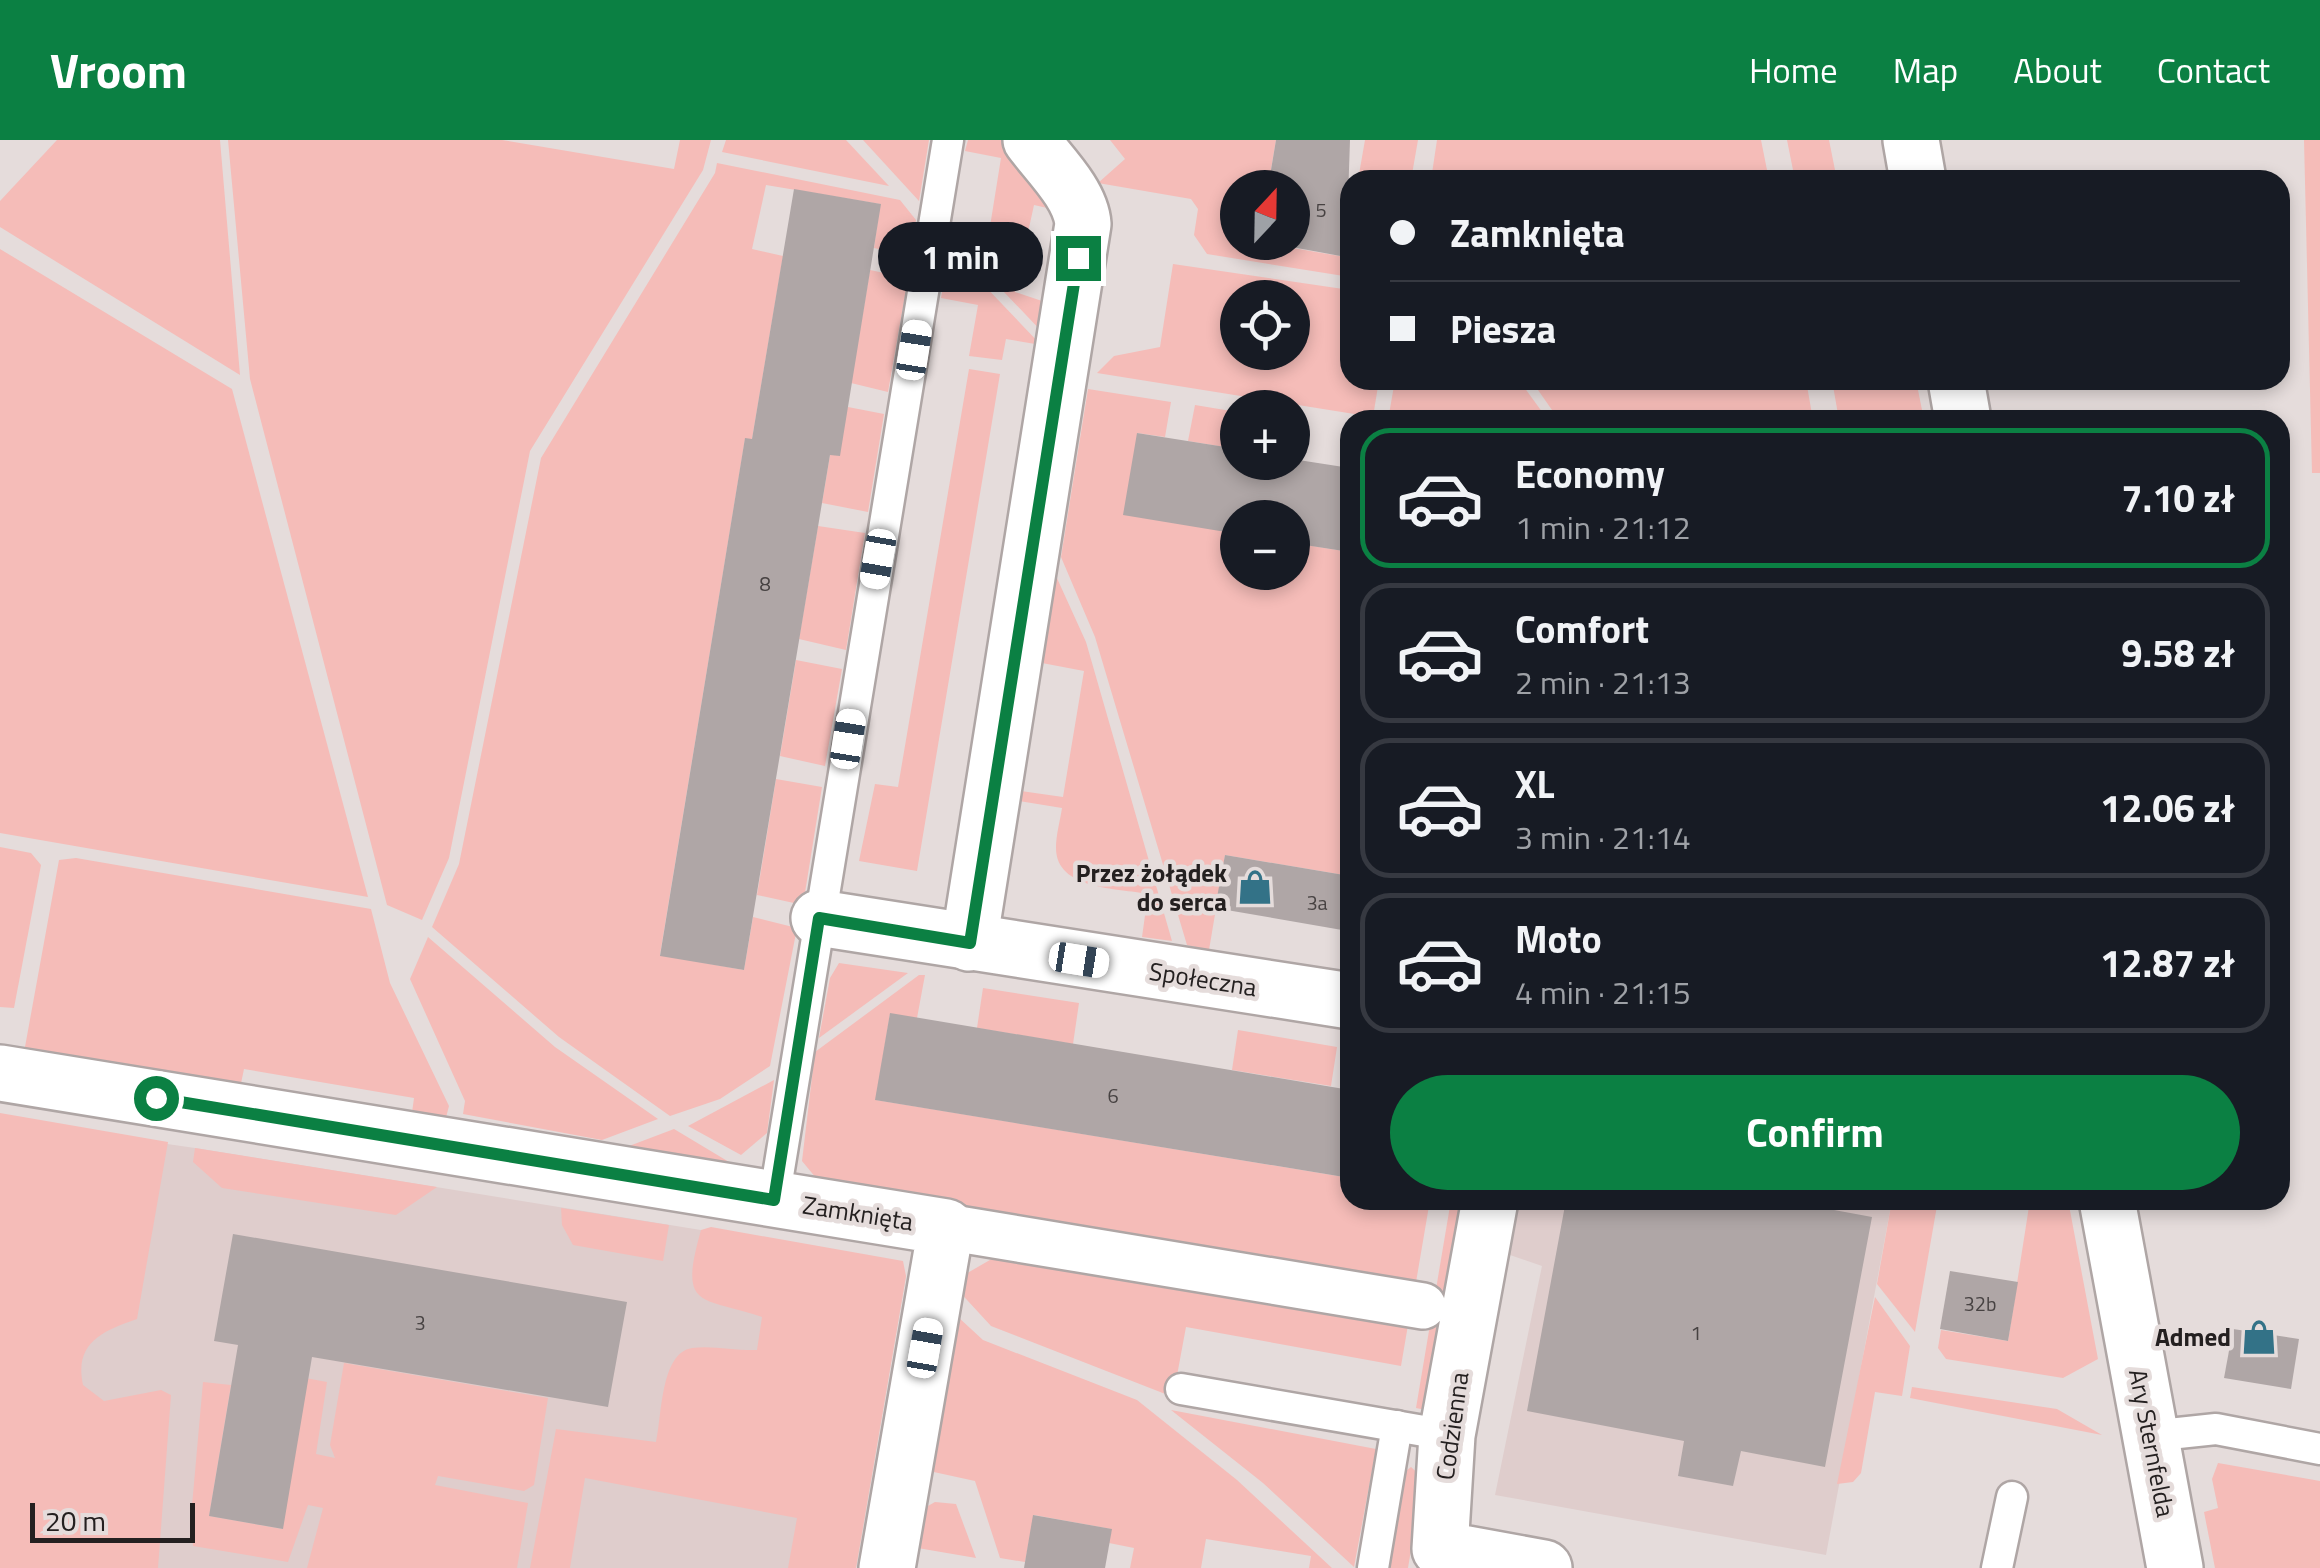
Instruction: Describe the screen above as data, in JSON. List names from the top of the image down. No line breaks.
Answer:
{"streets":{"street":["Społeczna","Zamknięta","Codzienna","Ary Sternfelda"]},"places":{"shop":["Przez żołądek do serca","Admed"]},"house_numbers":["5","8","3a","6","32b","3","1"],"scale_bar":"20 m","north":"top","page":{"header":"Vroom","nav":["Home","Map","About","Contact"],"map_buttons":["+","−"],"banner":["Zamknięta","Piesza"],"bubble":"1 min","list":[{"name":"Economy","note":"1 min · 21:12","value":"7.10 zł"},{"name":"Comfort","note":"2 min · 21:13","value":"9.58 zł"},{"name":"XL","note":"3 min · 21:14","value":"12.06 zł"},{"name":"Moto","note":"4 min · 21:15","value":"12.87 zł"}],"buttons":"Confirm","scale":"20 m"}}
